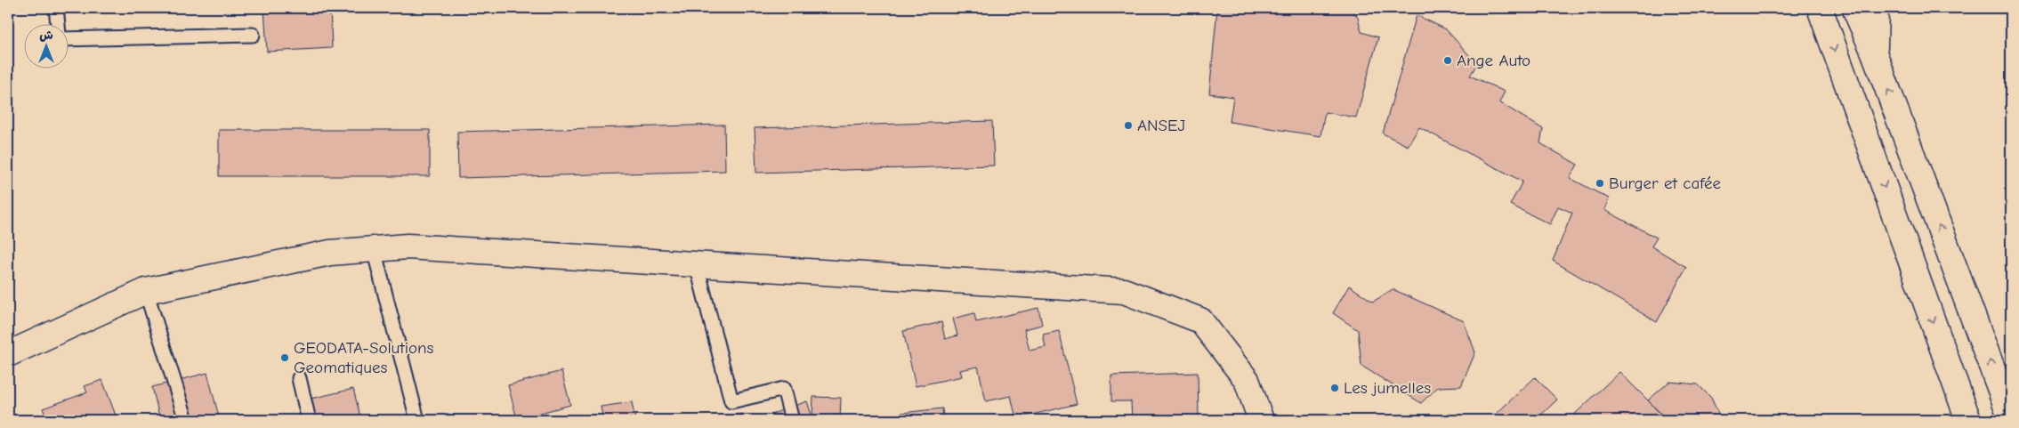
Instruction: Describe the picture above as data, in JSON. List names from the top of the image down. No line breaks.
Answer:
{"places":["Ange Auto","ANSEJ","Burger et cafée","GEODATA-Solutions Geomatiques","Les jumelles"],"north":"top"}
